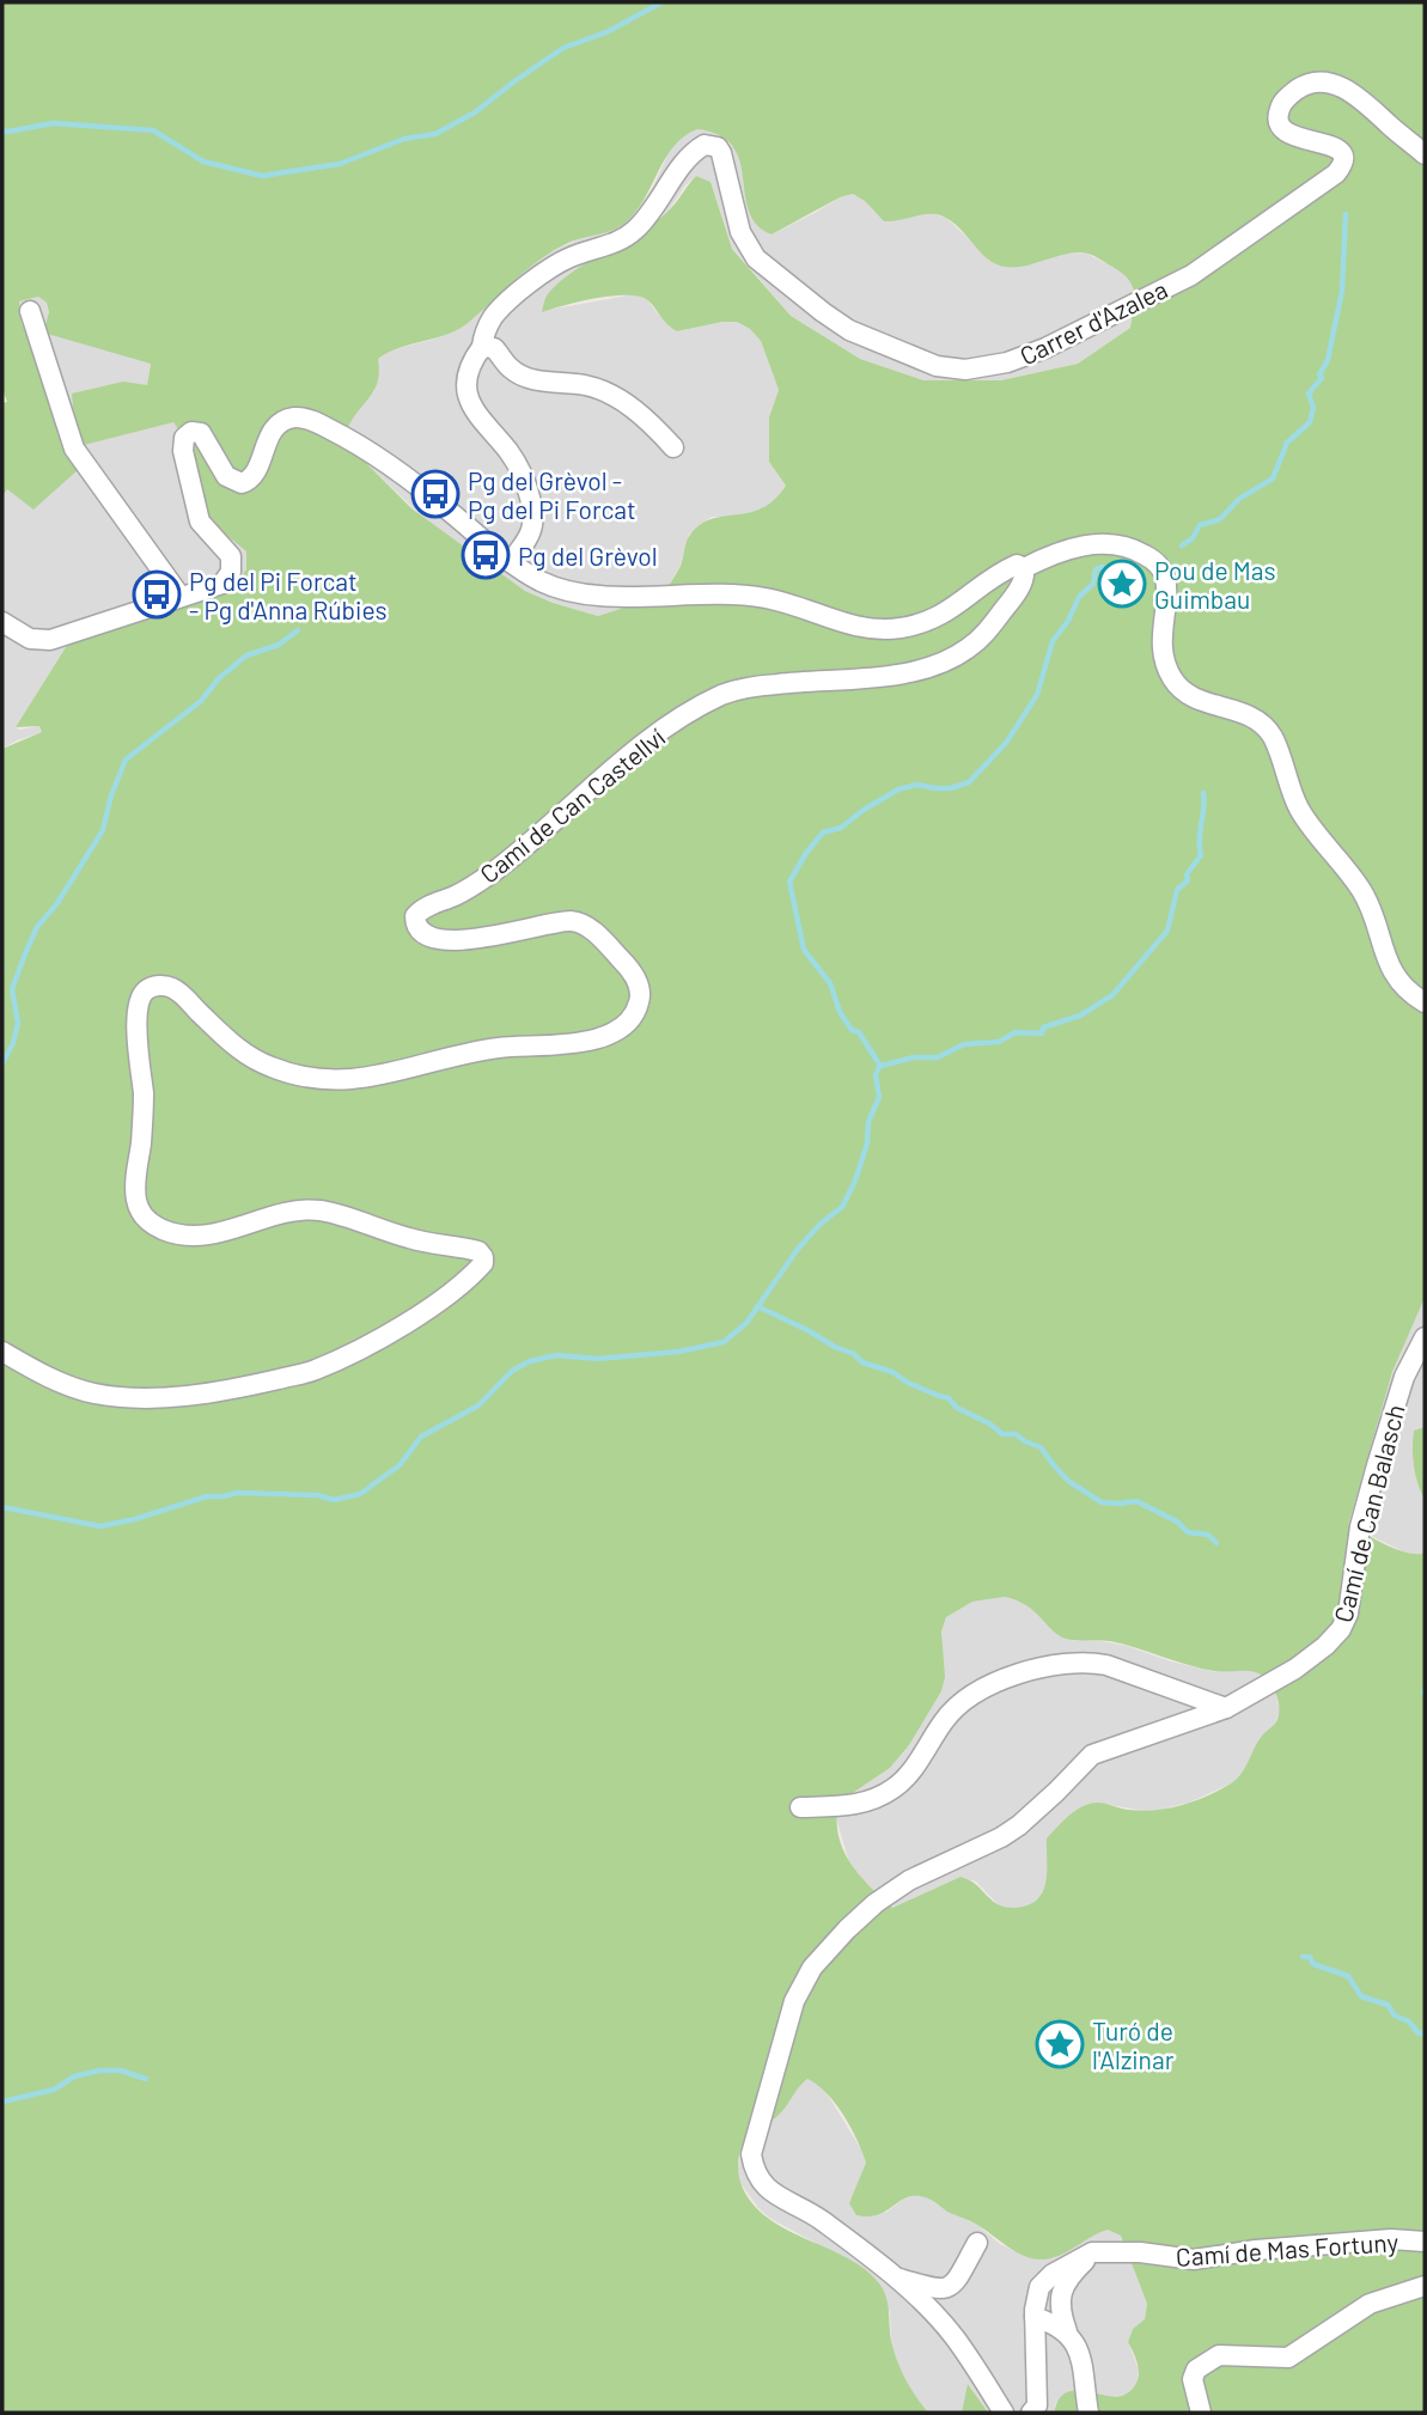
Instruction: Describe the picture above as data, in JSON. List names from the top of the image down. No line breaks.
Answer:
{"streets":{"street":["Carrer d'Azalea","Camí de Can Castellví","Camí de Can Balasch","Camí de Mas Fortuny"]},"places":{"bus stop":["Pg del Grèvol - Pg del Pi Forcat","Pg del Grèvol","Pg del Pi Forcat - Pg d'Anna Rúbies"],"place":["Pou de Mas Guimbau","Turó de l'Alzinar"]}}
